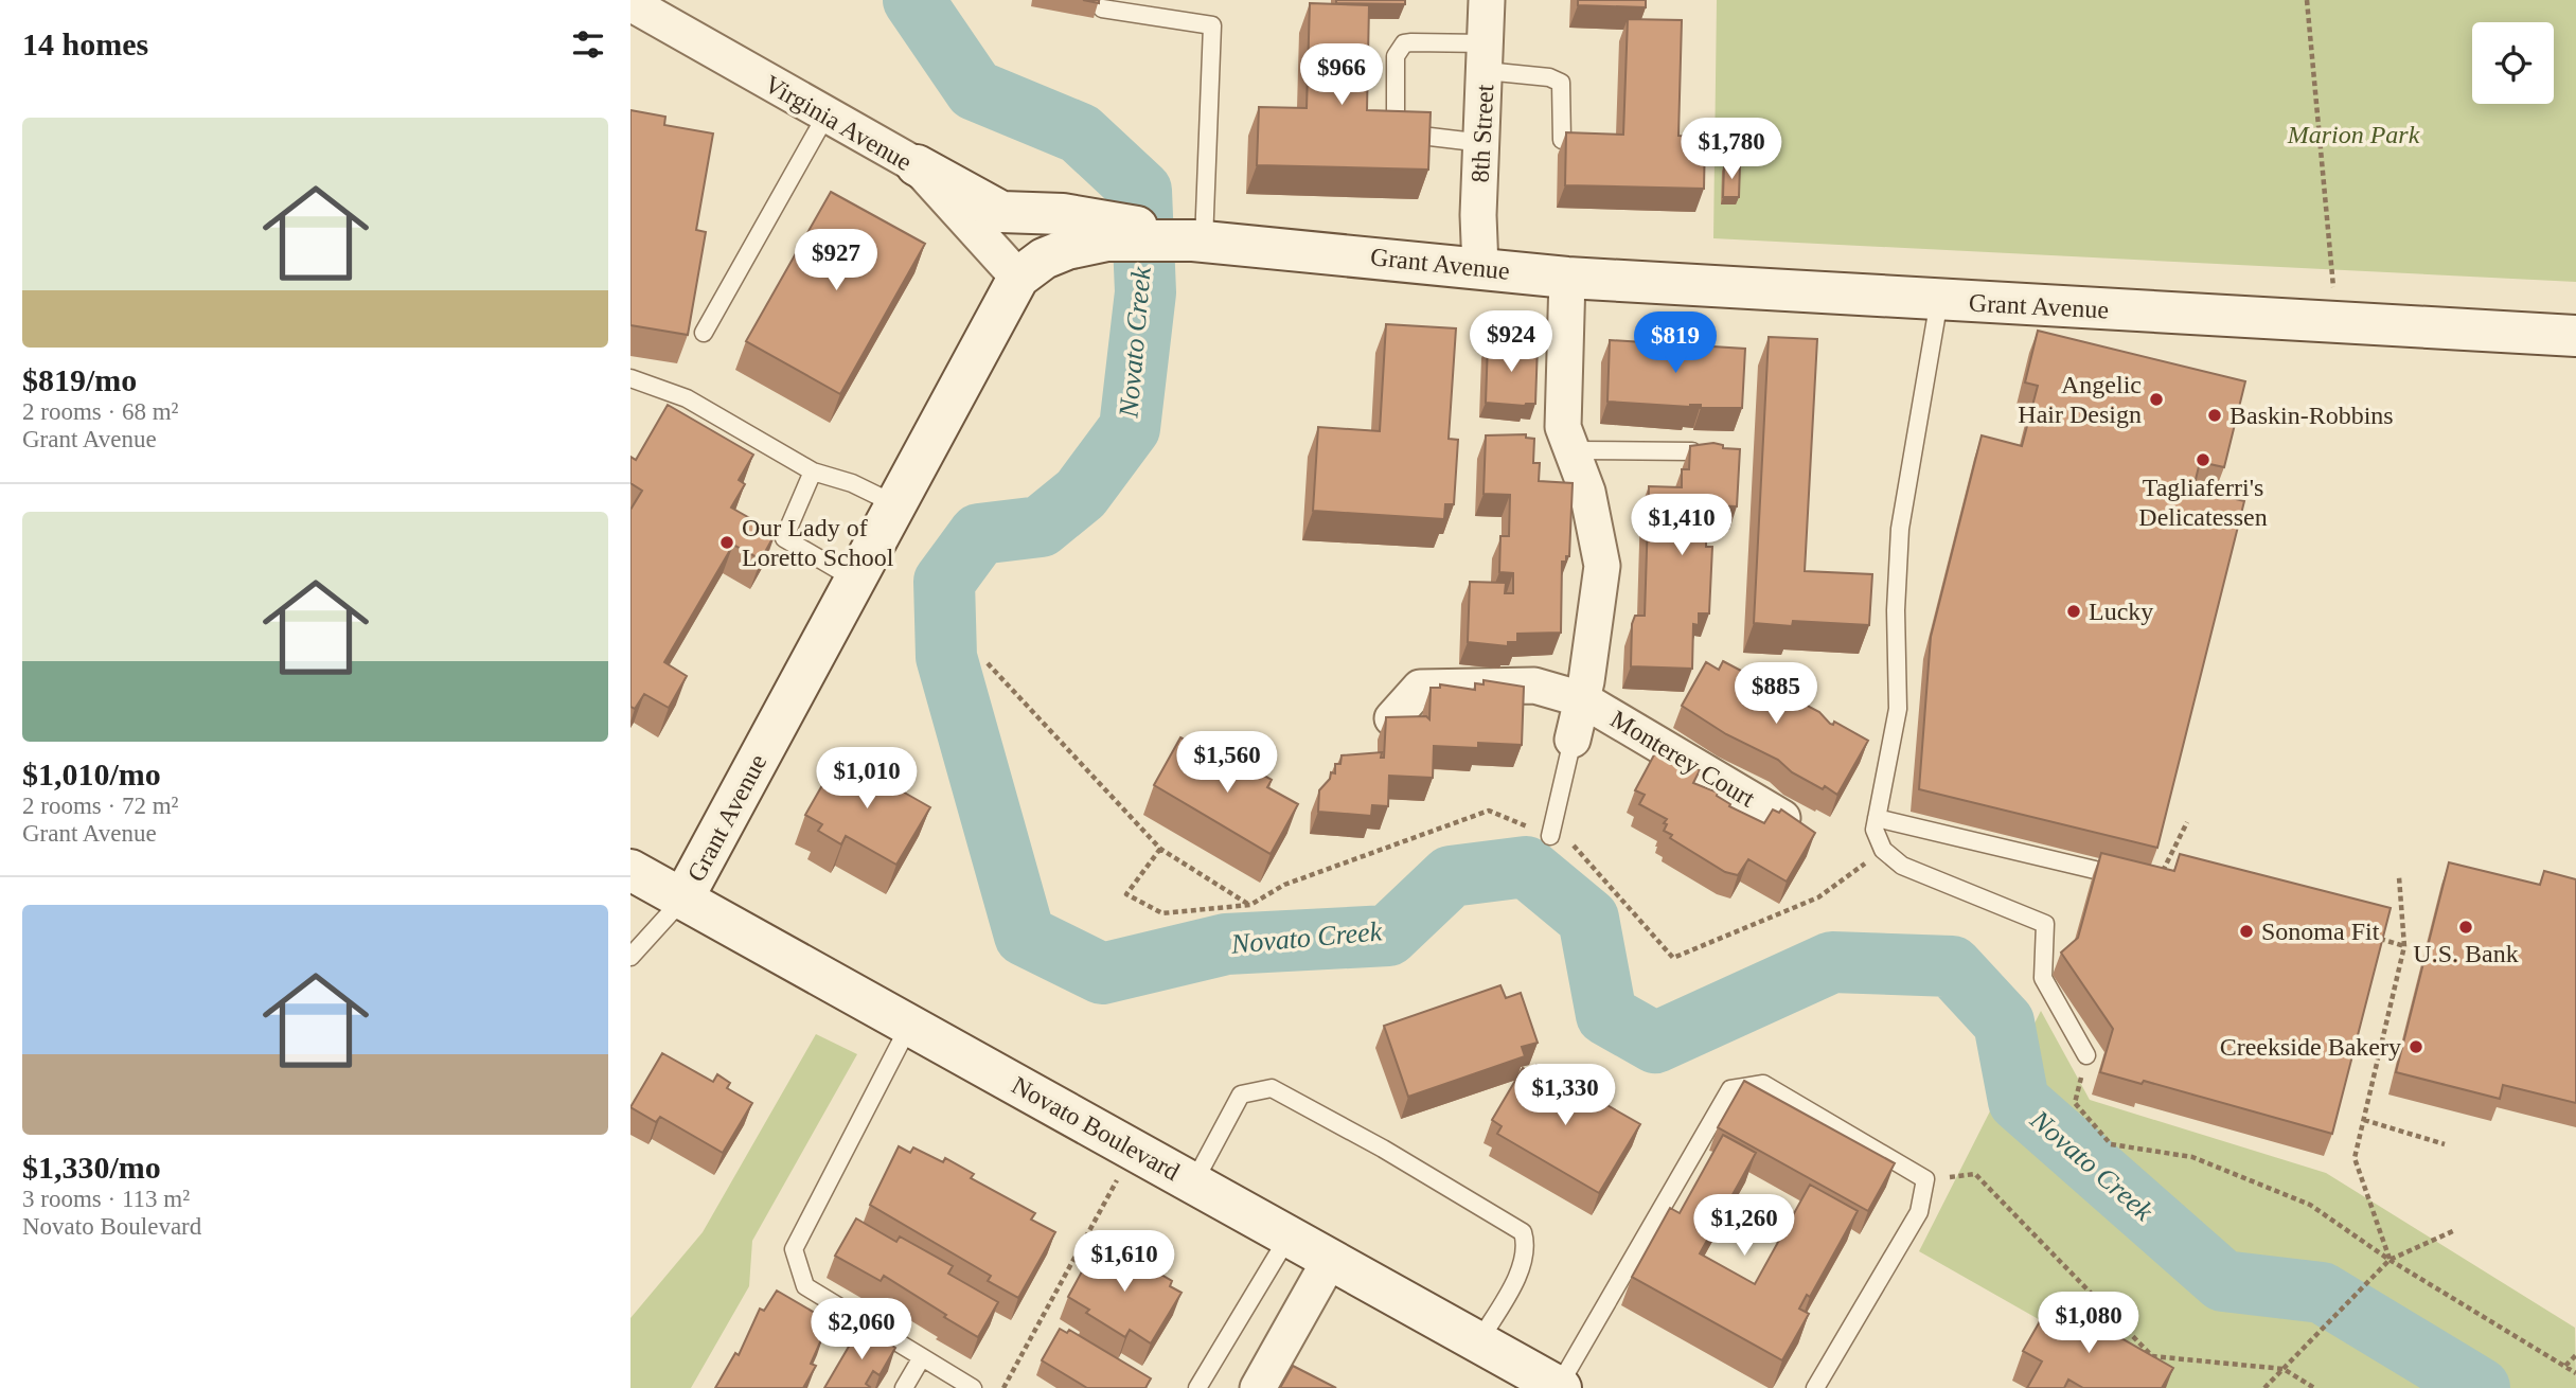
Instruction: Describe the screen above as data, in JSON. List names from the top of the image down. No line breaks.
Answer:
{"streets":{"street":["Virginia Avenue","8th Street","Grant Avenue","Monterey Court","Novato Boulevard"]},"crossings":[["Virginia Avenue","Grant Avenue"],["8th Street","Grant Avenue"],["Grant Avenue","Monterey Court"],["Grant Avenue","Novato Boulevard"]],"water":["Novato Creek"],"parks":["Marion Park"],"places":["Angelic Hair Design","Baskin-Robbins","Tagliaferri's Delicatessen","Our Lady of Loretto School","Lucky","U.S. Bank","Sonoma Fit","Creekside Bakery"],"page":{"heading":"14 homes","price":["$966","$1,780","$927","$924","$819","$1,410","$885","$1,560","$1,010","$1,330","$1,260","$1,610","$1,080","$2,060"],"list":[{"name":"$819/mo","note":"2 rooms · 68 m² · Grant Avenue"},{"name":"$1,010/mo","note":"2 rooms · 72 m² · Grant Avenue"},{"name":"$1,330/mo","note":"3 rooms · 113 m² · Novato Boulevard"}]}}
